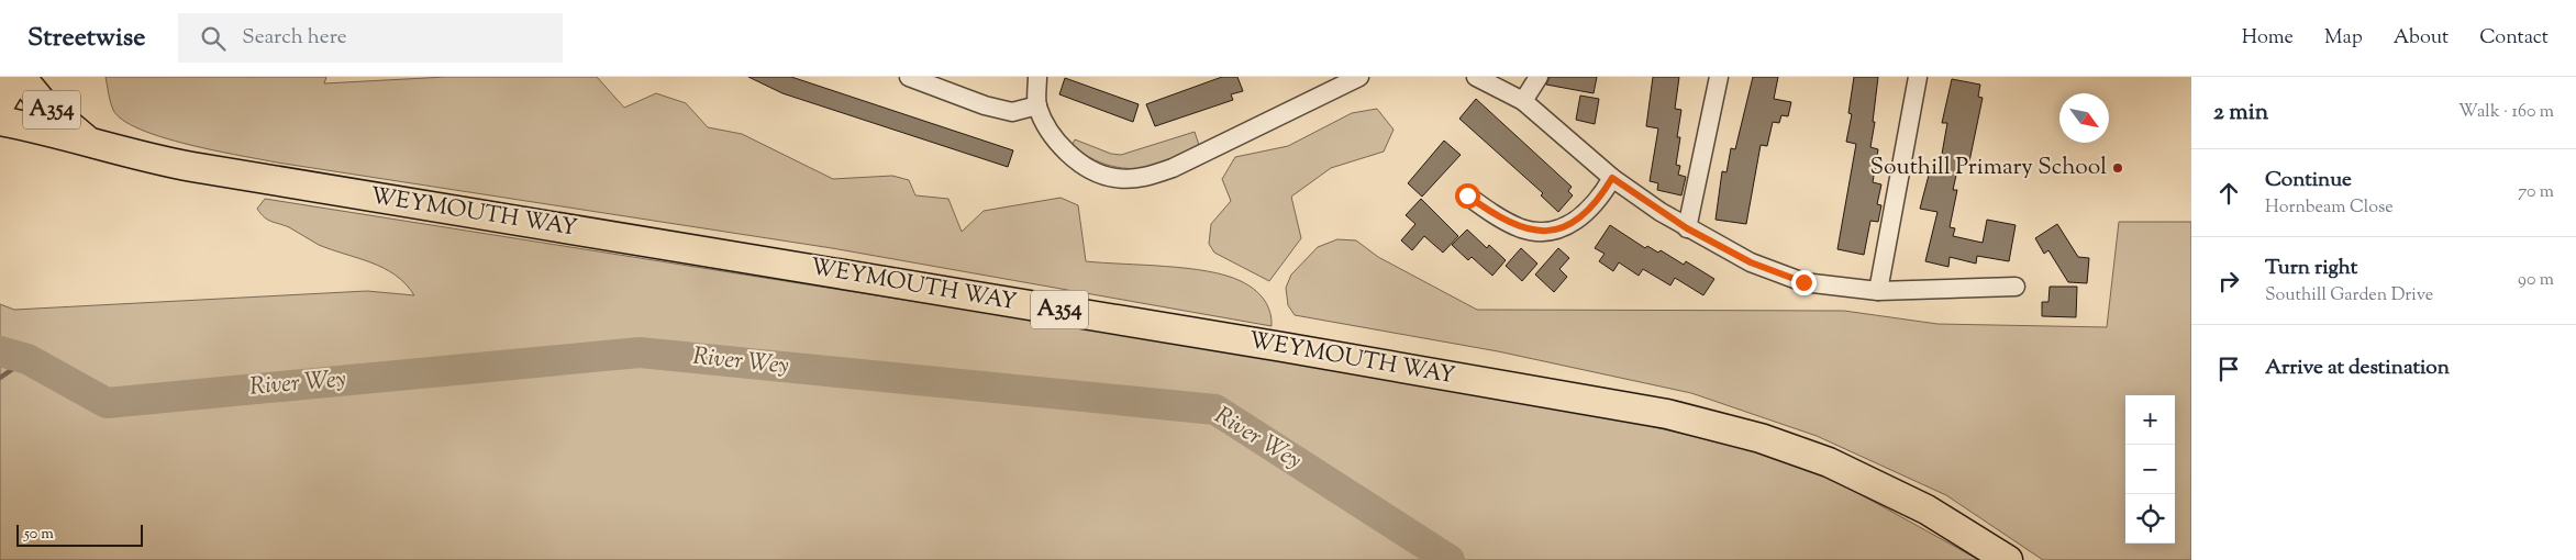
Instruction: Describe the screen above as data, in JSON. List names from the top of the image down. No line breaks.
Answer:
{"streets":{"highway":["A354","WEYMOUTH WAY"]},"water":["River Wey"],"places":["Southill Primary School"],"scale_bar":"50 m","north":"bottom right","page":{"header":"Streetwise","search":"Search here","nav":["Home","Map","About","Contact"],"heading":["2 min","Walk · 160 m"],"list":[["Continue","Hornbeam Close","70 m"],["Turn right","Southill Garden Drive","90 m"],"Arrive at destination"],"map_buttons":["+","−"],"scale":"50 m"}}
